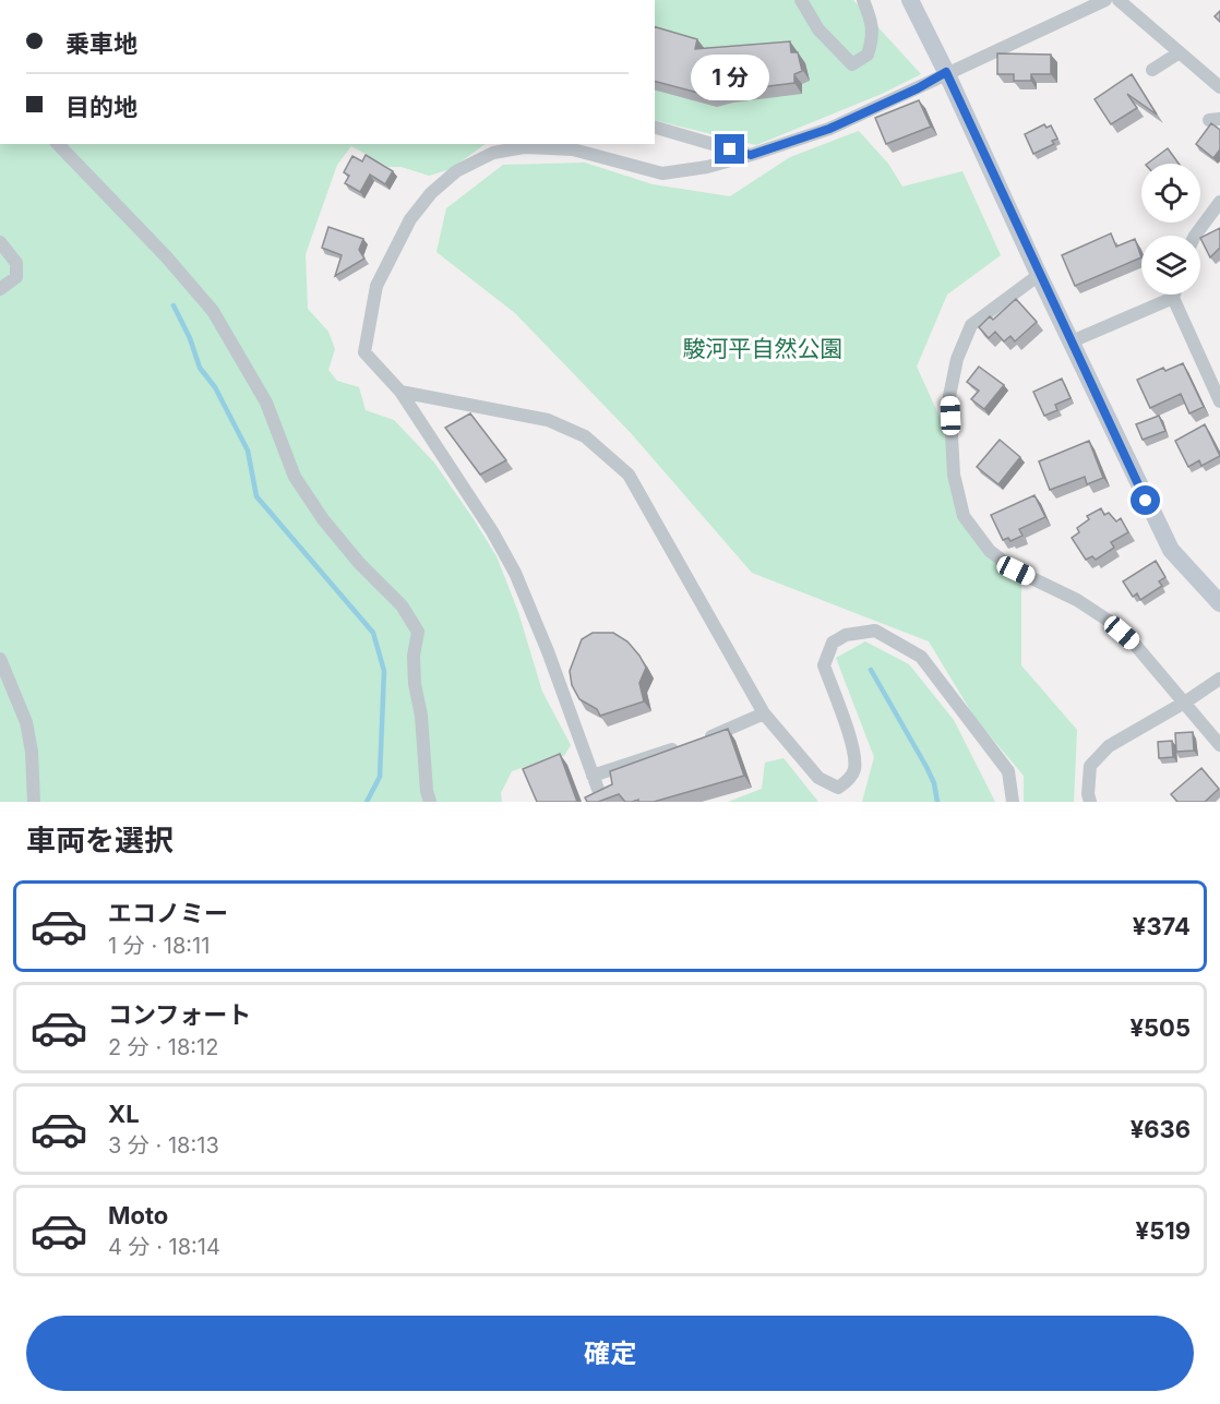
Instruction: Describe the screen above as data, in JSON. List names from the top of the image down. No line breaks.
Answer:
{"parks":["駿河平自然公園"],"page":{"banner":["乗車地","目的地"],"bubble":"1 分","heading":"車両を選択","list":[{"name":"エコノミー","note":"1 分 · 18:11","value":"¥374"},{"name":"コンフォート","note":"2 分 · 18:12","value":"¥505"},{"name":"XL","note":"3 分 · 18:13","value":"¥636"},{"name":"Moto","note":"4 分 · 18:14","value":"¥519"}],"buttons":"確定"}}
